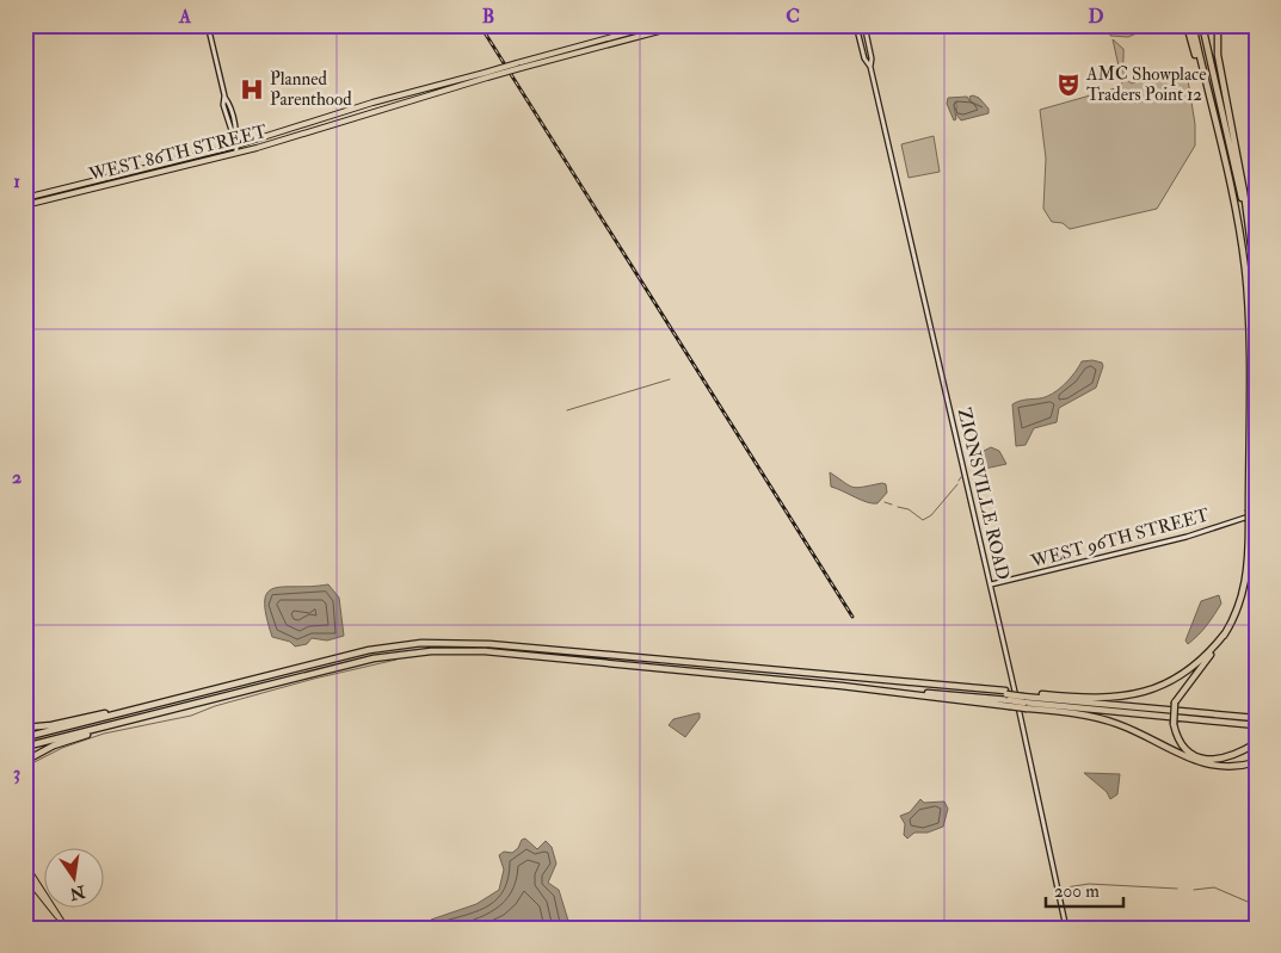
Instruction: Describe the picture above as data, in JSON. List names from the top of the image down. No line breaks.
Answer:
{"streets":{"main road":["WEST 86TH STREET","ZIONSVILLE ROAD","WEST 96TH STREET"]},"crossings":[["ZIONSVILLE ROAD","WEST 96TH STREET"]],"places":{"theatre":["AMC Showplace Traders Point 12"],"hospital":["Planned Parenthood"]},"scale_bar":"200 m","north":"bottom","grid":{"columns":["A","B","C","D"],"rows":["1","2","3"]}}
